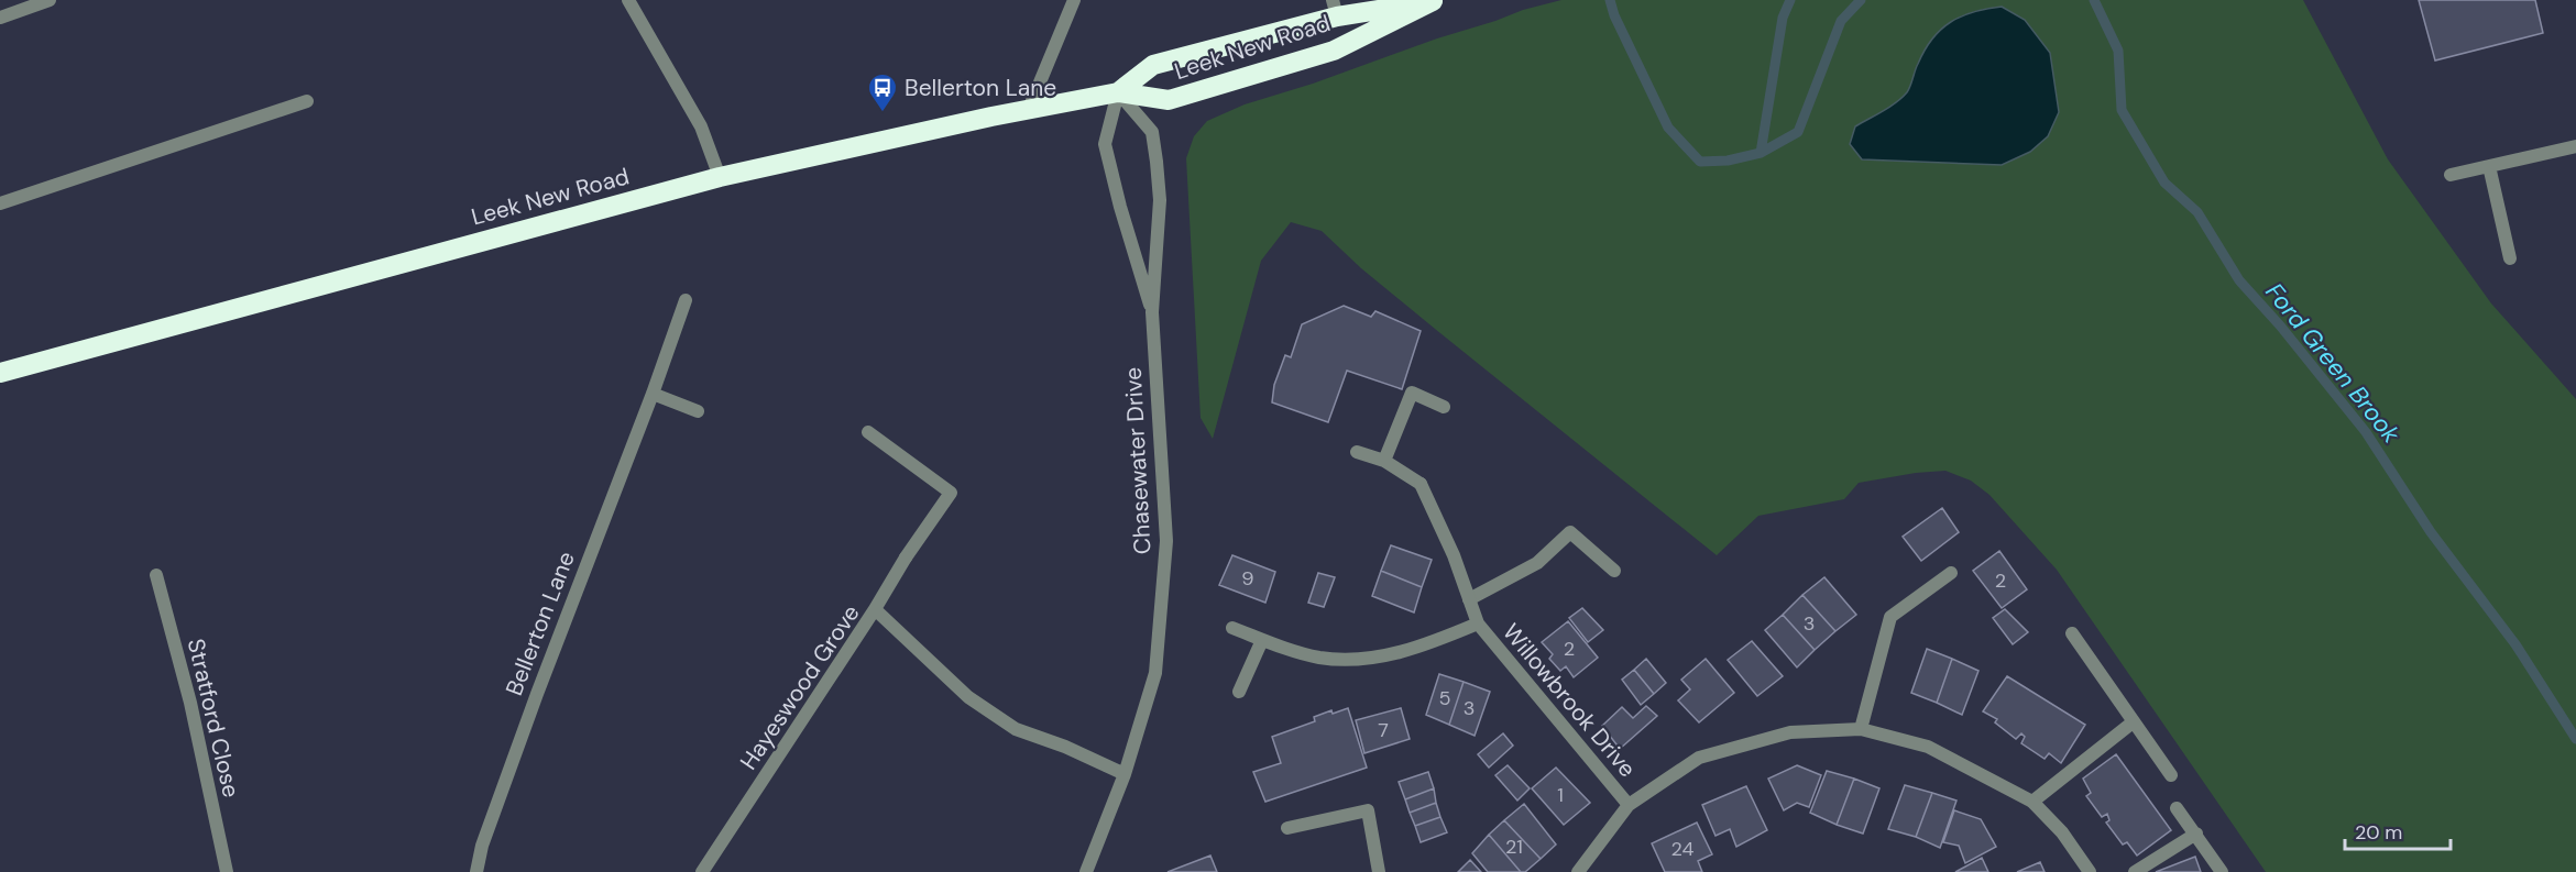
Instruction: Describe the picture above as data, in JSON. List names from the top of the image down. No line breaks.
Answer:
{"streets":{"highway":["Leek New Road"],"street":["Chasewater Drive","Bellerton Lane","Hayeswood Grove","Willowbrook Drive","Stratford Close"]},"crossings":[["Leek New Road","Chasewater Drive"],["Chasewater Drive","Hayeswood Grove"]],"water":["Ford Green Brook"],"places":{"bus stop":["Bellerton Lane"]},"house_numbers":["9","2","3","2","5","3","7","1","21","24"],"scale_bar":"20 m"}
